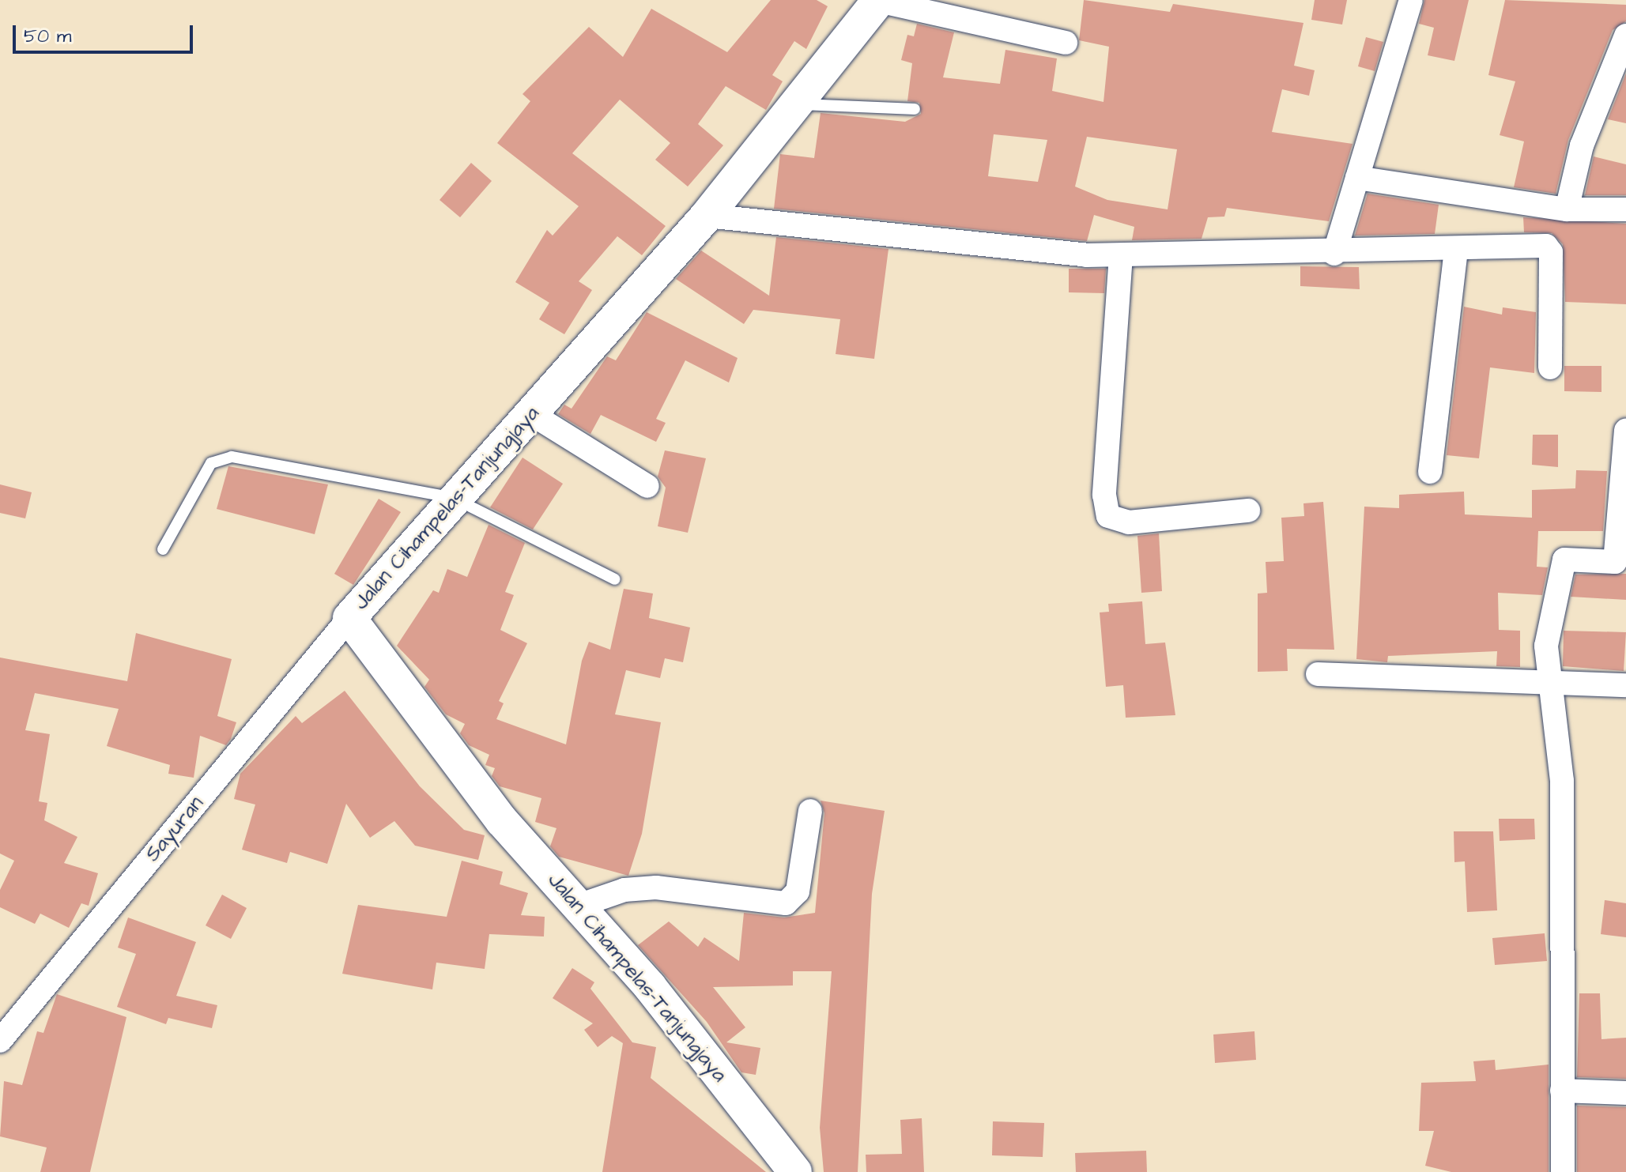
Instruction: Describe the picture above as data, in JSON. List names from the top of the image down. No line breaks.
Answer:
{"streets":{"main road":["Jalan Cihampelas-Tanjungjaya"],"street":["Sayuran"]},"crossings":[["Jalan Cihampelas-Tanjungjaya","Sayuran"]],"scale_bar":"50 m"}
